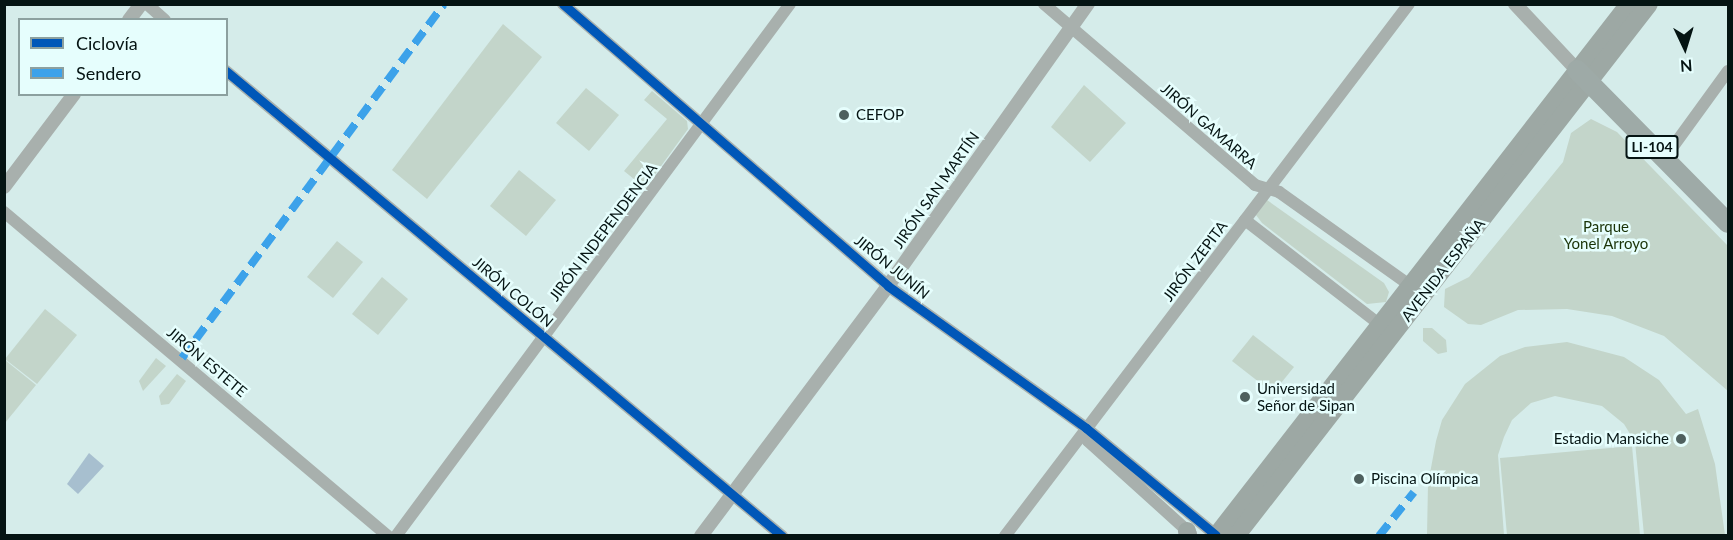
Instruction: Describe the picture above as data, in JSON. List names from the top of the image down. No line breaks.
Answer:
{"streets":{"highway":["LI-104"],"main road":["AVENIDA ESPAÑA"],"street":["JIRÓN GAMARRA","JIRÓN SAN MARTÍN","JIRÓN INDEPENDENCIA","JIRÓN ZEPITA","JIRÓN JUNÍN","JIRÓN COLÓN","JIRÓN ESTETE"]},"crossings":[["JIRÓN GAMARRA","JIRÓN SAN MARTÍN"],["JIRÓN GAMARRA","JIRÓN ZEPITA"],["JIRÓN GAMARRA","AVENIDA ESPAÑA"],["LI-104","AVENIDA ESPAÑA"],["JIRÓN SAN MARTÍN","JIRÓN JUNÍN"],["JIRÓN SAN MARTÍN","JIRÓN COLÓN"],["JIRÓN INDEPENDENCIA","JIRÓN JUNÍN"],["JIRÓN INDEPENDENCIA","JIRÓN COLÓN"],["JIRÓN ZEPITA","JIRÓN JUNÍN"],["JIRÓN JUNÍN","AVENIDA ESPAÑA"]],"parks":["Parque Yonel Arroyo"],"places":["CEFOP","Universidad Señor de Sipan","Estadio Mansiche","Piscina Olímpica"],"legend":["Ciclovía","Sendero"],"north":"bottom"}
